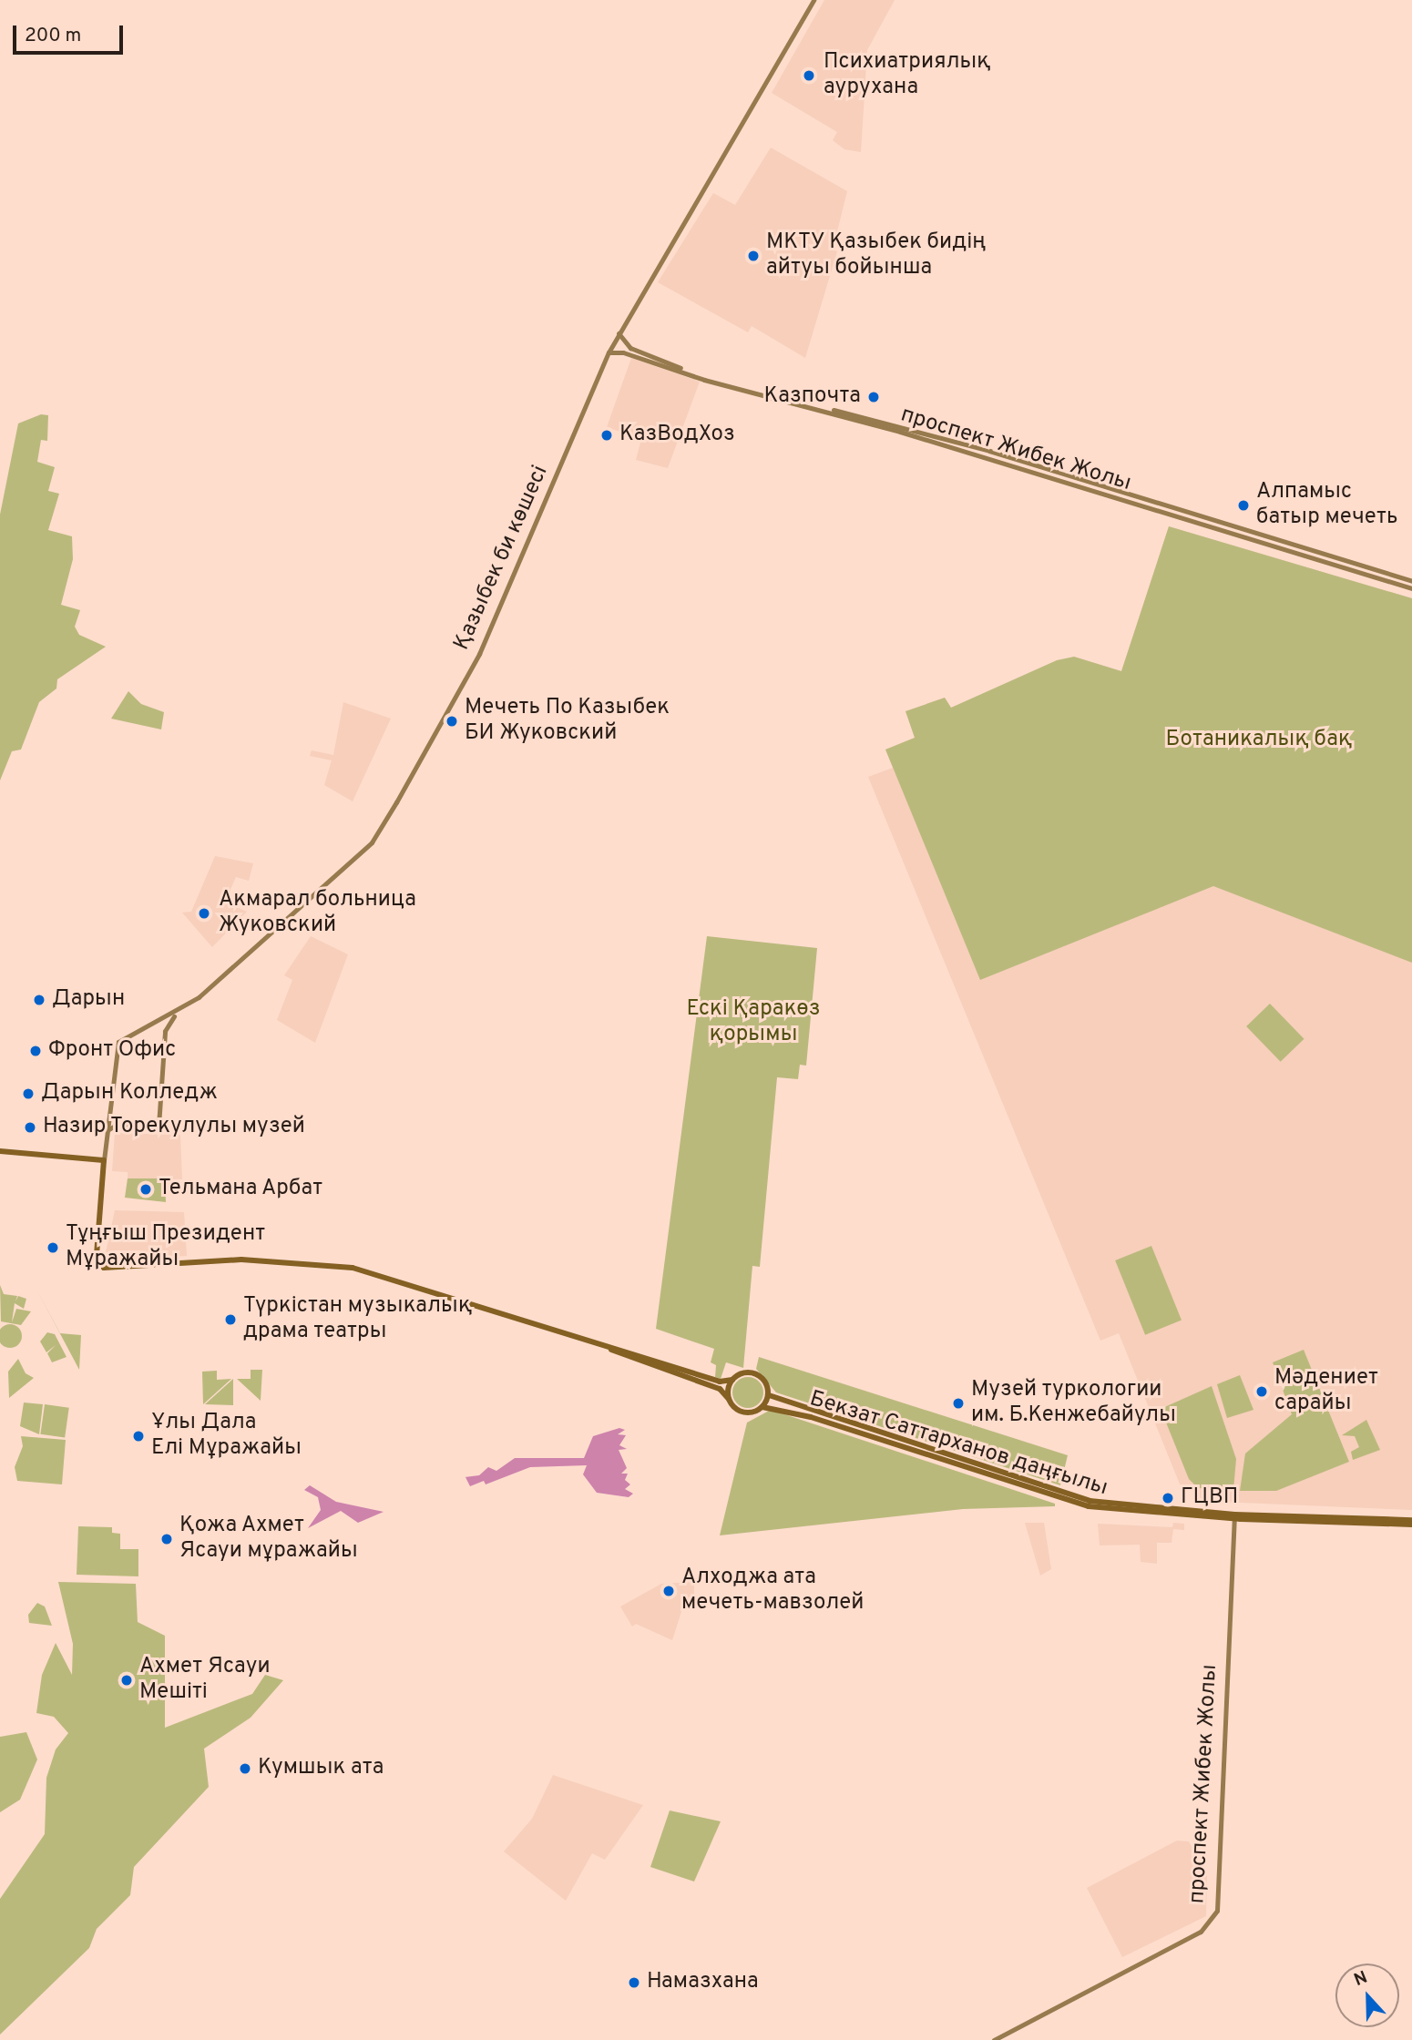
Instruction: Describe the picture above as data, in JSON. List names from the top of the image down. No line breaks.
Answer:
{"streets":{"main road":["проспект Жибек Жолы","Қазыбек би көшесі","Бекзат Саттарханов даңғылы"]},"crossings":[["проспект Жибек Жолы","Қазыбек би көшесі"],["проспект Жибек Жолы","Бекзат Саттарханов даңғылы"]],"parks":["Ботаникалық бақ","Ескі Қаракөз қорымы"],"places":["Психиатриялық аурухана","МКТУ Қазыбек бидің айтуы бойынша","Казпочта","КазВодХоз","Алпамыс батыр мечеть","Мечеть По Казыбек БИ Жуковский","Акмарал больница Жуковский","Дарын","Фронт Офис","Дарын Колледж","Назир Торекулулы музей","Тельмана Арбат","Тұңғыш Президент Мұражайы","Түркістан музыкалық драма театры","Мәдениет сарайы","Музей туркологии им. Б.Кенжебайулы","Ұлы Дала Елі Мұражайы","ГЦВП","Қожа Ахмет Ясауи мұражайы","Алходжа ата мечеть-мавзолей","Ахмет Ясауи Мешіті","Кумшык ата","Намазхана"],"scale_bar":"200 m","north":"top"}
